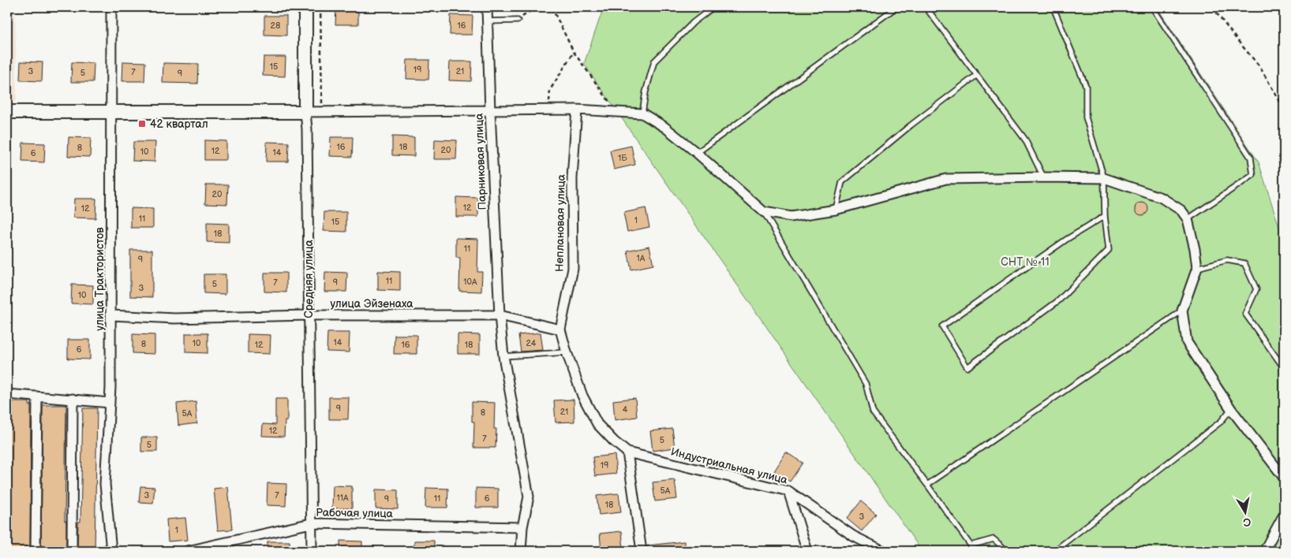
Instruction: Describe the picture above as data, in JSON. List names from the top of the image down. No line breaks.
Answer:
{"streets":{"main road":["Средняя улица"],"street":["Парниковая улица","Неплановая улица","улица Трактористов","улица Эйзенаха","Индустриальная улица","Рабочая улица"]},"crossings":[["Парниковая улица","улица Эйзенаха"],["Парниковая улица","Рабочая улица"],["Неплановая улица","улица Эйзенаха"],["Неплановая улица","Индустриальная улица"],["улица Трактористов","улица Эйзенаха"],["Средняя улица","улица Эйзенаха"],["Средняя улица","Рабочая улица"]],"parks":["СНТ № 11"],"places":{"transit":["42 квартал"]},"house_numbers":["28","16","15","19","3","21","7","5","9","16","18","8","20","12","10","14","6","1Б","20","12","12","11","1","15","18","11","1А","9","11","10А","7","9","5","3","10","14","10","24","8","12","16","18","6","9","4","21","8","5А","12","7","5","5","19","5А","3","7","11А","11","6","9","18","3","1"],"north":"bottom"}
